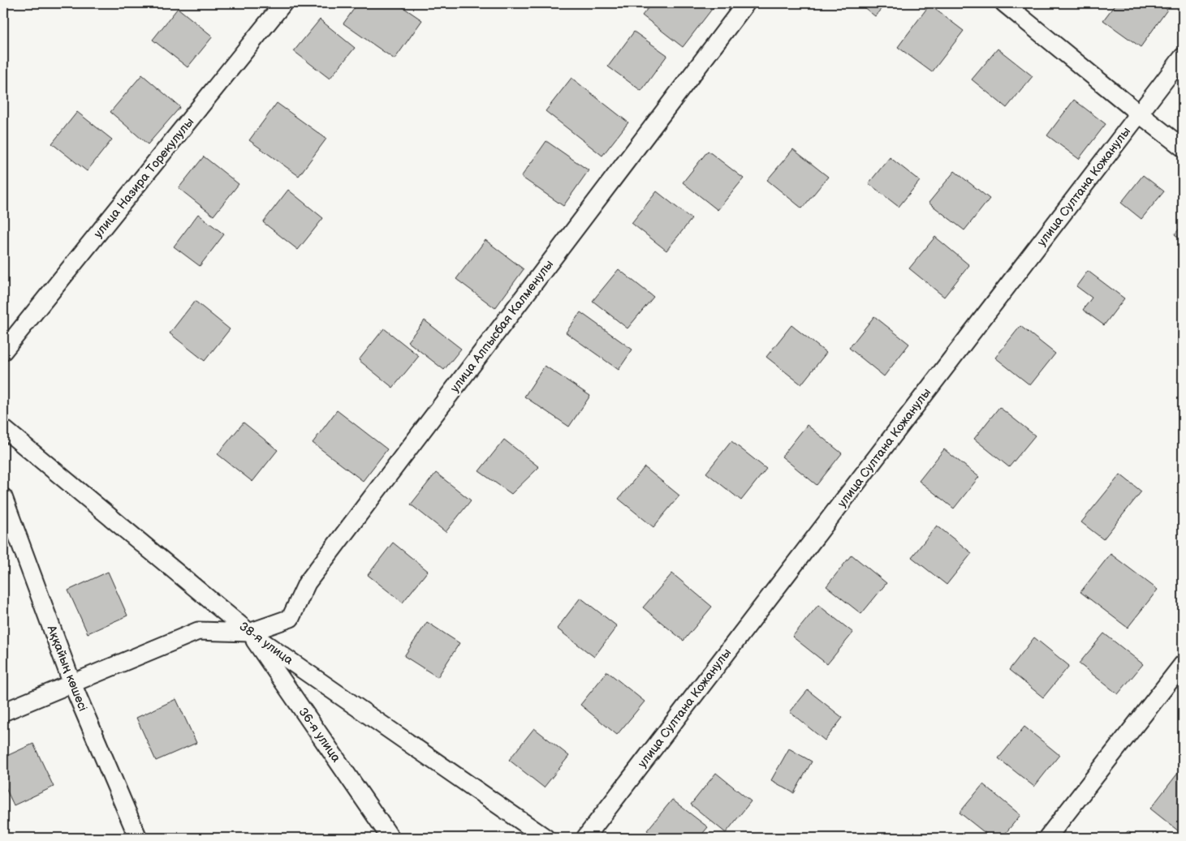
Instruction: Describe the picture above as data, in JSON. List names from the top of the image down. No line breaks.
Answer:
{"streets":{"street":["улица Назира Торекулулы","улица Султана Кожанулы","улица Алпысбая Калменулы","38-я улица","Аққайың көшесі","36-я улица"]},"crossings":[["улица Алпысбая Калменулы","38-я улица"],["улица Алпысбая Калменулы","36-я улица"],["38-я улица","36-я улица"]]}
